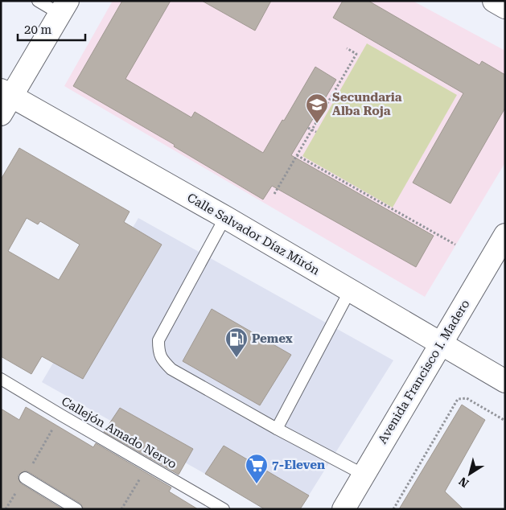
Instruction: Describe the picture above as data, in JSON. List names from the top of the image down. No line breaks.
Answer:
{"streets":{"main road":["Calle Salvador Díaz Mirón","Avenida Francisco I. Madero"],"lane":["Callejón Amado Nervo"]},"crossings":[["Calle Salvador Díaz Mirón","Avenida Francisco I. Madero"]],"places":{"school or university":["Secundaria Alba Roja"],"fuel station":["Pemex"],"supermarket":["7-Eleven"]},"scale_bar":"20 m","north":"bottom left"}
